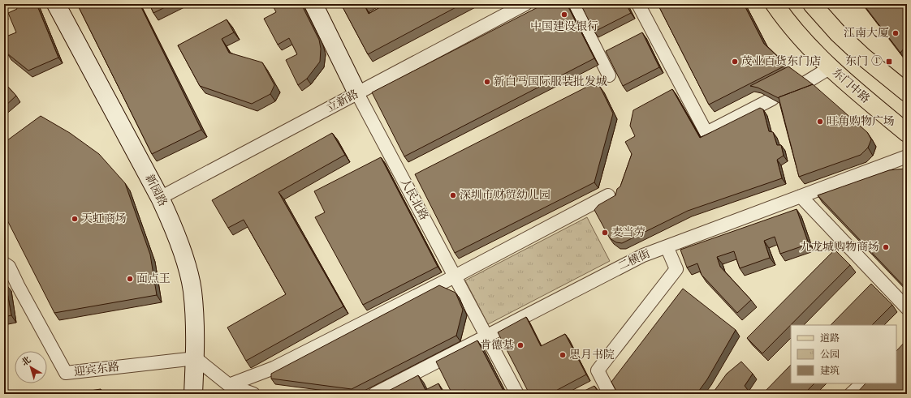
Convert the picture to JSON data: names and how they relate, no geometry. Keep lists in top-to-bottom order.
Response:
{
  "streets": {
    "main road": ["东门中路", "新园路", "人民北路"],
    "street": ["立新路", "二横街", "迎宾东路"]
  },
  "crossings": [
    ["立新路", "新园路"],
    ["立新路", "人民北路"],
    ["新园路", "迎宾东路"],
    ["人民北路", "二横街"]
  ],
  "places": {
    "other": [
      "中国建设银行",
      "江南大厦",
      "茂业百货东门店",
      "新白马国际服装批发城",
      "旺角购物广场",
      "深圳市财贸幼儿园",
      "天虹商场",
      "麦当劳",
      "九龙城购物商场",
      "面点王",
      "肯德基",
      "思月书院"
    ],
    "transit": ["东门 ①"]
  },
  "legend": ["道路", "公园", "建筑"],
  "north": "top left"
}
